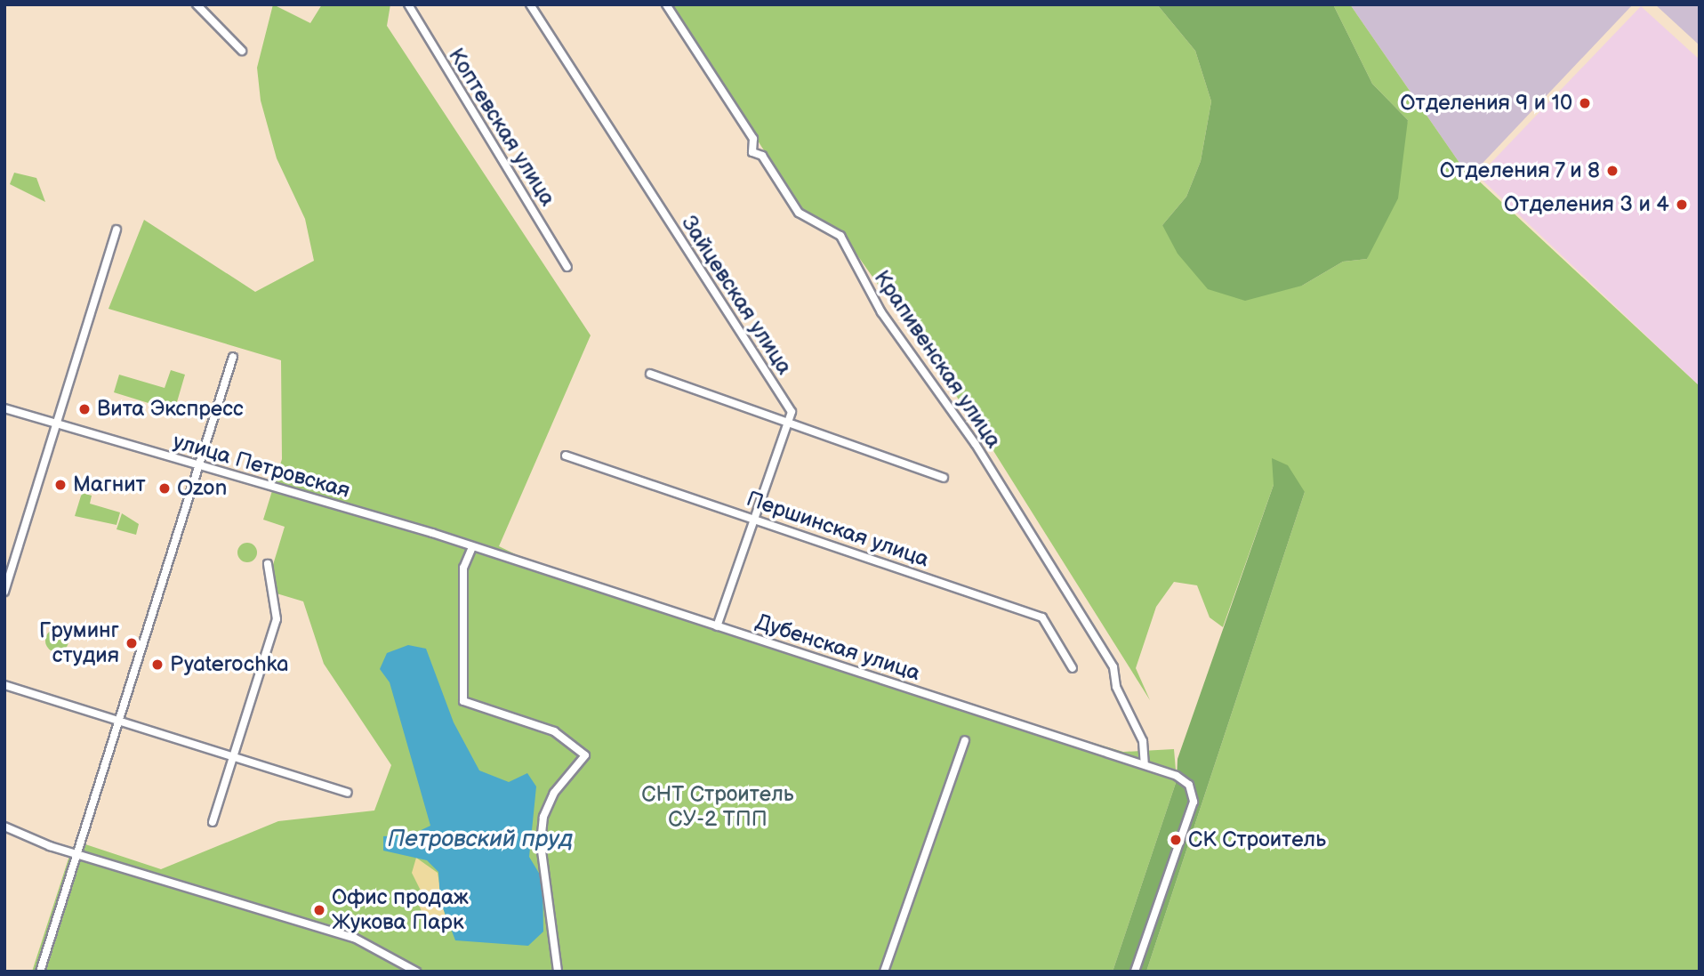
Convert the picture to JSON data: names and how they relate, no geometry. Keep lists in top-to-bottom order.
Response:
{
  "streets": {
    "street": [
      "Коптевская улица",
      "Зайцевская улица",
      "Крапивенская улица",
      "улица Петровская",
      "Першинская улица",
      "Дубенская улица"
    ]
  },
  "crossings": [
    ["Крапивенская улица", "Дубенская улица"],
    ["улица Петровская", "Дубенская улица"]
  ],
  "water": ["Петровский пруд"],
  "parks": ["СНТ Строитель СУ-2 ТПП"],
  "places": [
    "Отделения 9 и 10",
    "Отделения 7 и 8",
    "Отделения 3 и 4",
    "Вита Экспресс",
    "Магнит",
    "Ozon",
    "Груминг студия",
    "Pyaterochka",
    "СК Строитель",
    "Офис продаж Жукова Парк"
  ]
}
